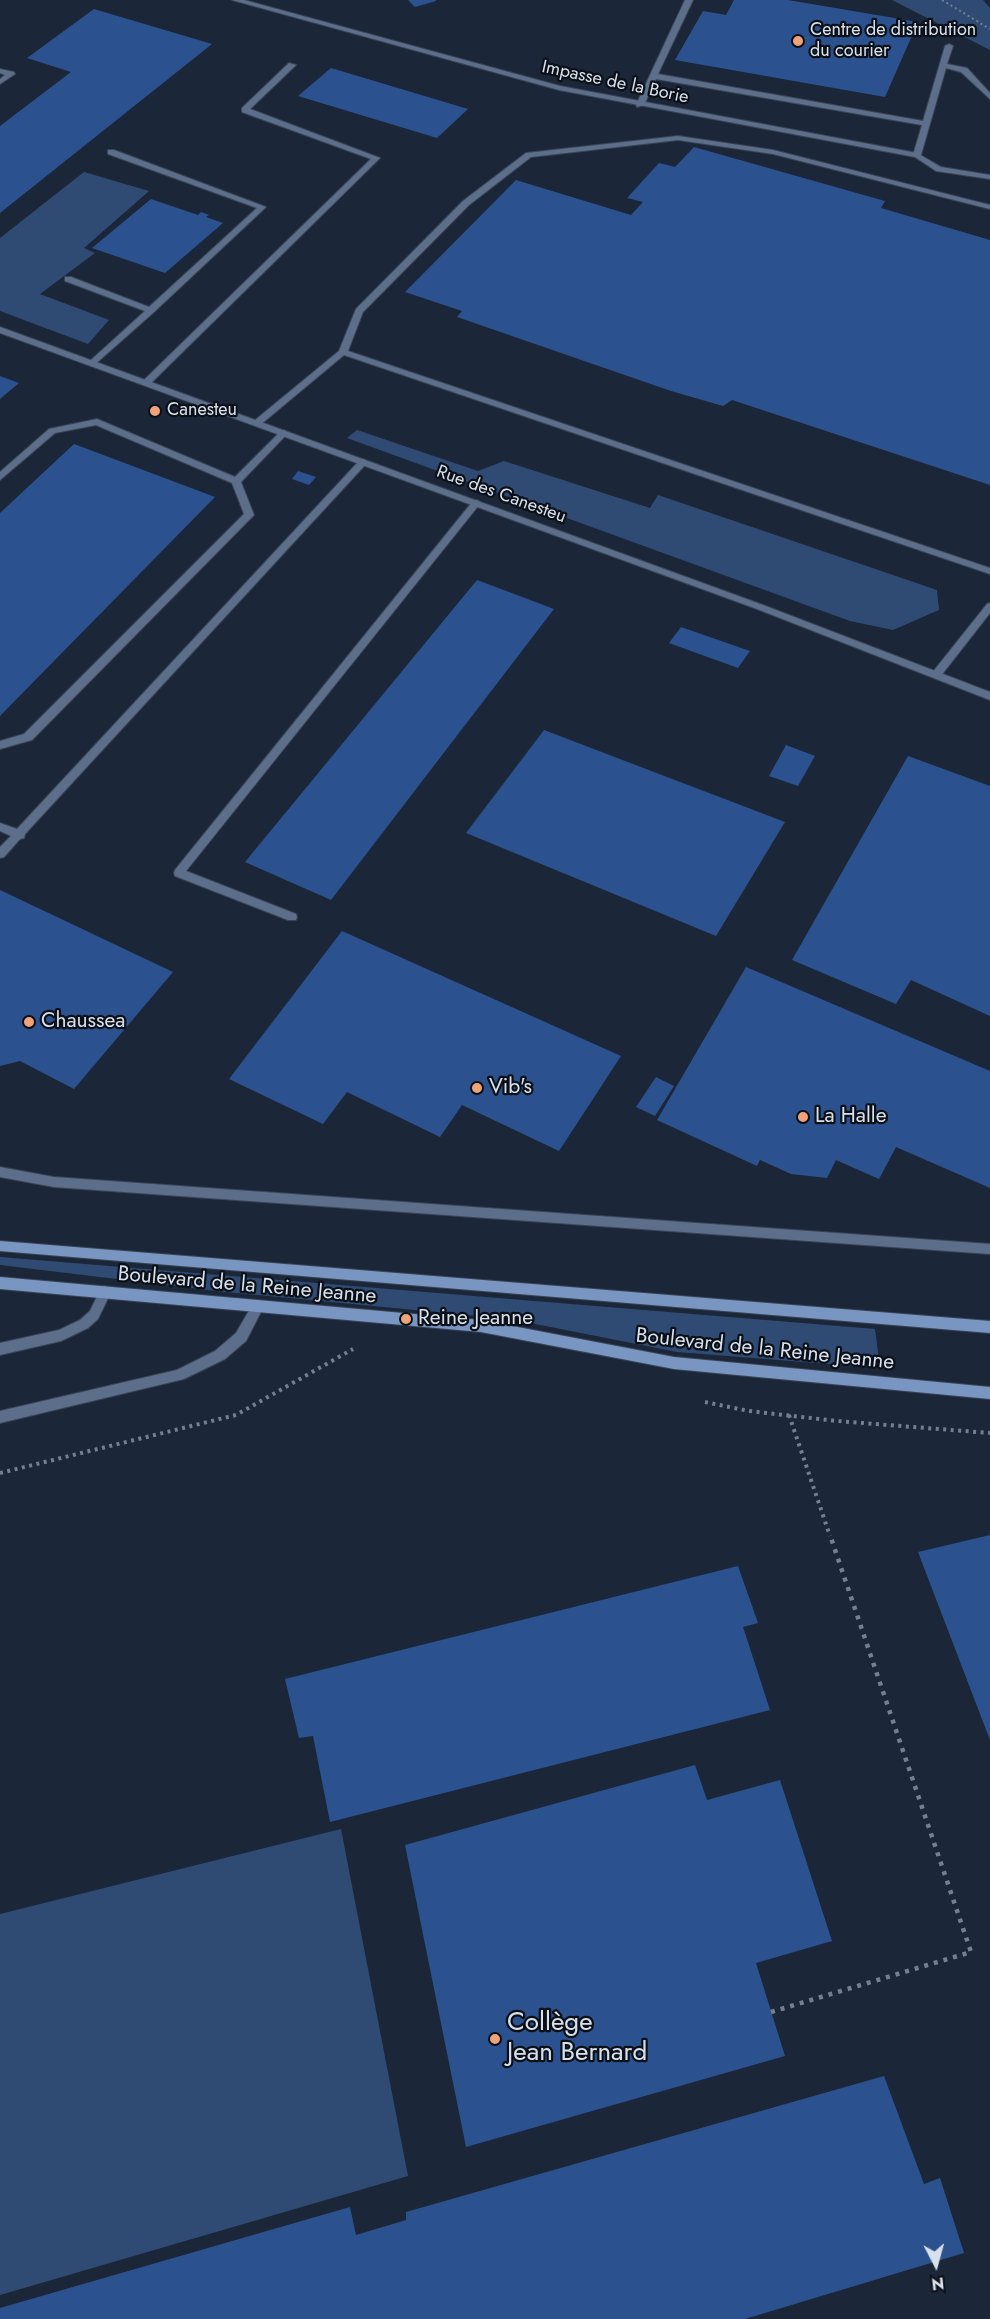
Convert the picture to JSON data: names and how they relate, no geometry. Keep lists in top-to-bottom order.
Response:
{
  "streets": {
    "main road": ["Boulevard de la Reine Jeanne"],
    "street": ["Impasse de la Borie", "Rue des Canesteu"]
  },
  "places": [
    "Centre de distribution du courier",
    "Canesteu",
    "Chaussea",
    "Vib's",
    "La Halle",
    "Reine Jeanne",
    "Collège Jean Bernard"
  ],
  "north": "bottom"
}
